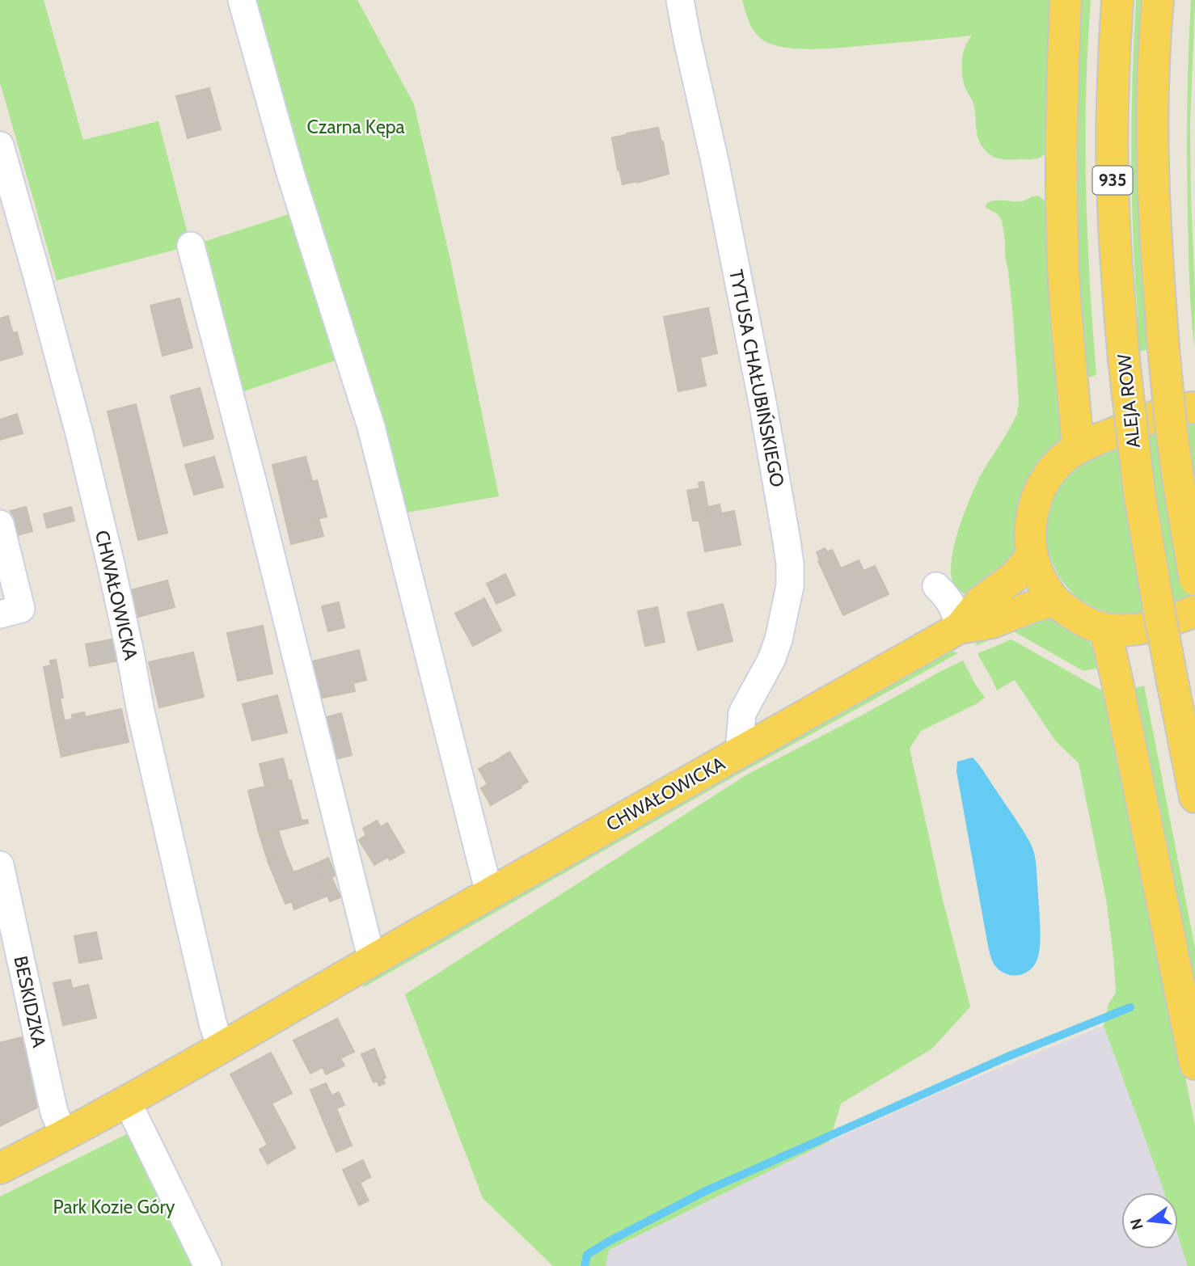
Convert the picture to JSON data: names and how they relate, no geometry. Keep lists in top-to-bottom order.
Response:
{
  "streets": {
    "main road": ["935", "ALEJA ROW", "CHWAŁOWICKA"],
    "street": ["TYTUSA CHAŁUBIŃSKIEGO", "BESKIDZKA"]
  },
  "crossings": [
    ["TYTUSA CHAŁUBIŃSKIEGO", "CHWAŁOWICKA"],
    ["CHWAŁOWICKA", "BESKIDZKA"]
  ],
  "parks": ["Czarna Kępa", "Park Kozie Góry"],
  "north": "left"
}
